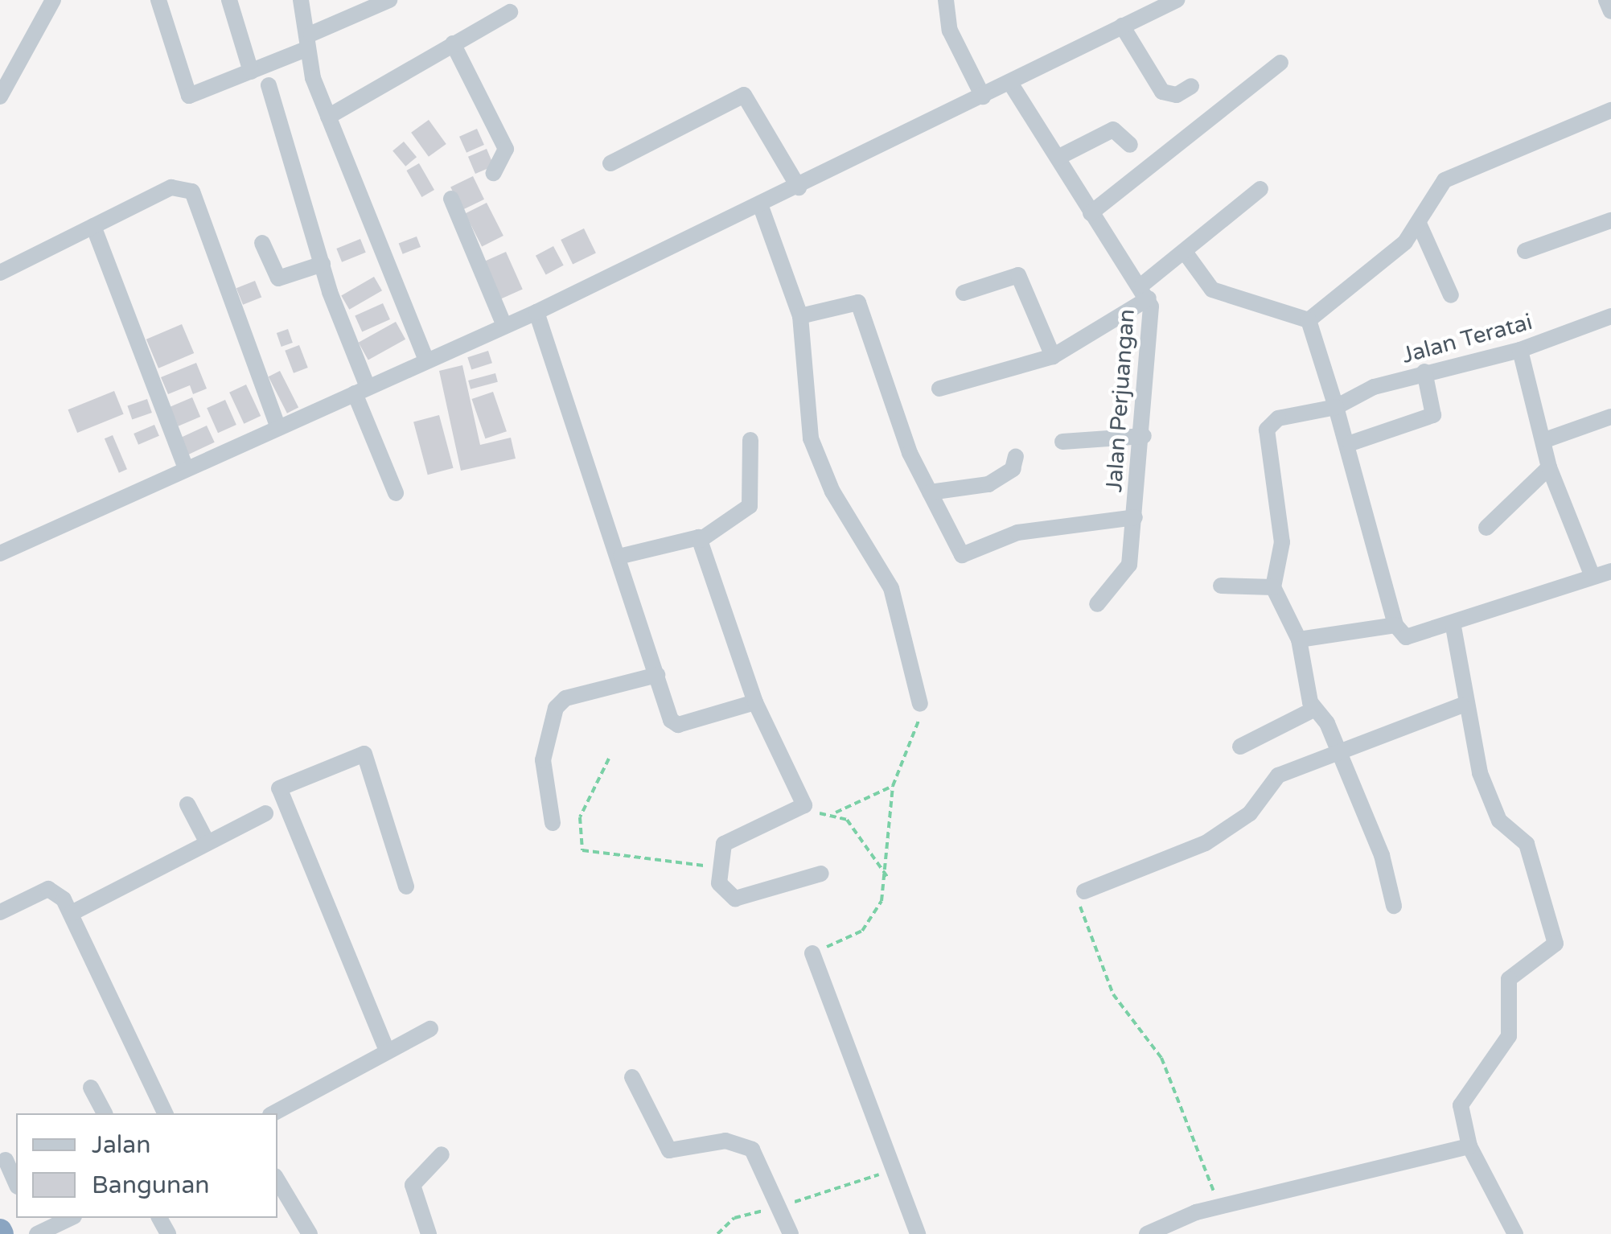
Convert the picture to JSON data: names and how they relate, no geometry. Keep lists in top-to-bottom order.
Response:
{
  "streets": {
    "street": ["Jalan Teratai", "Jalan Perjuangan"]
  },
  "legend": ["Jalan", "Bangunan"]
}
